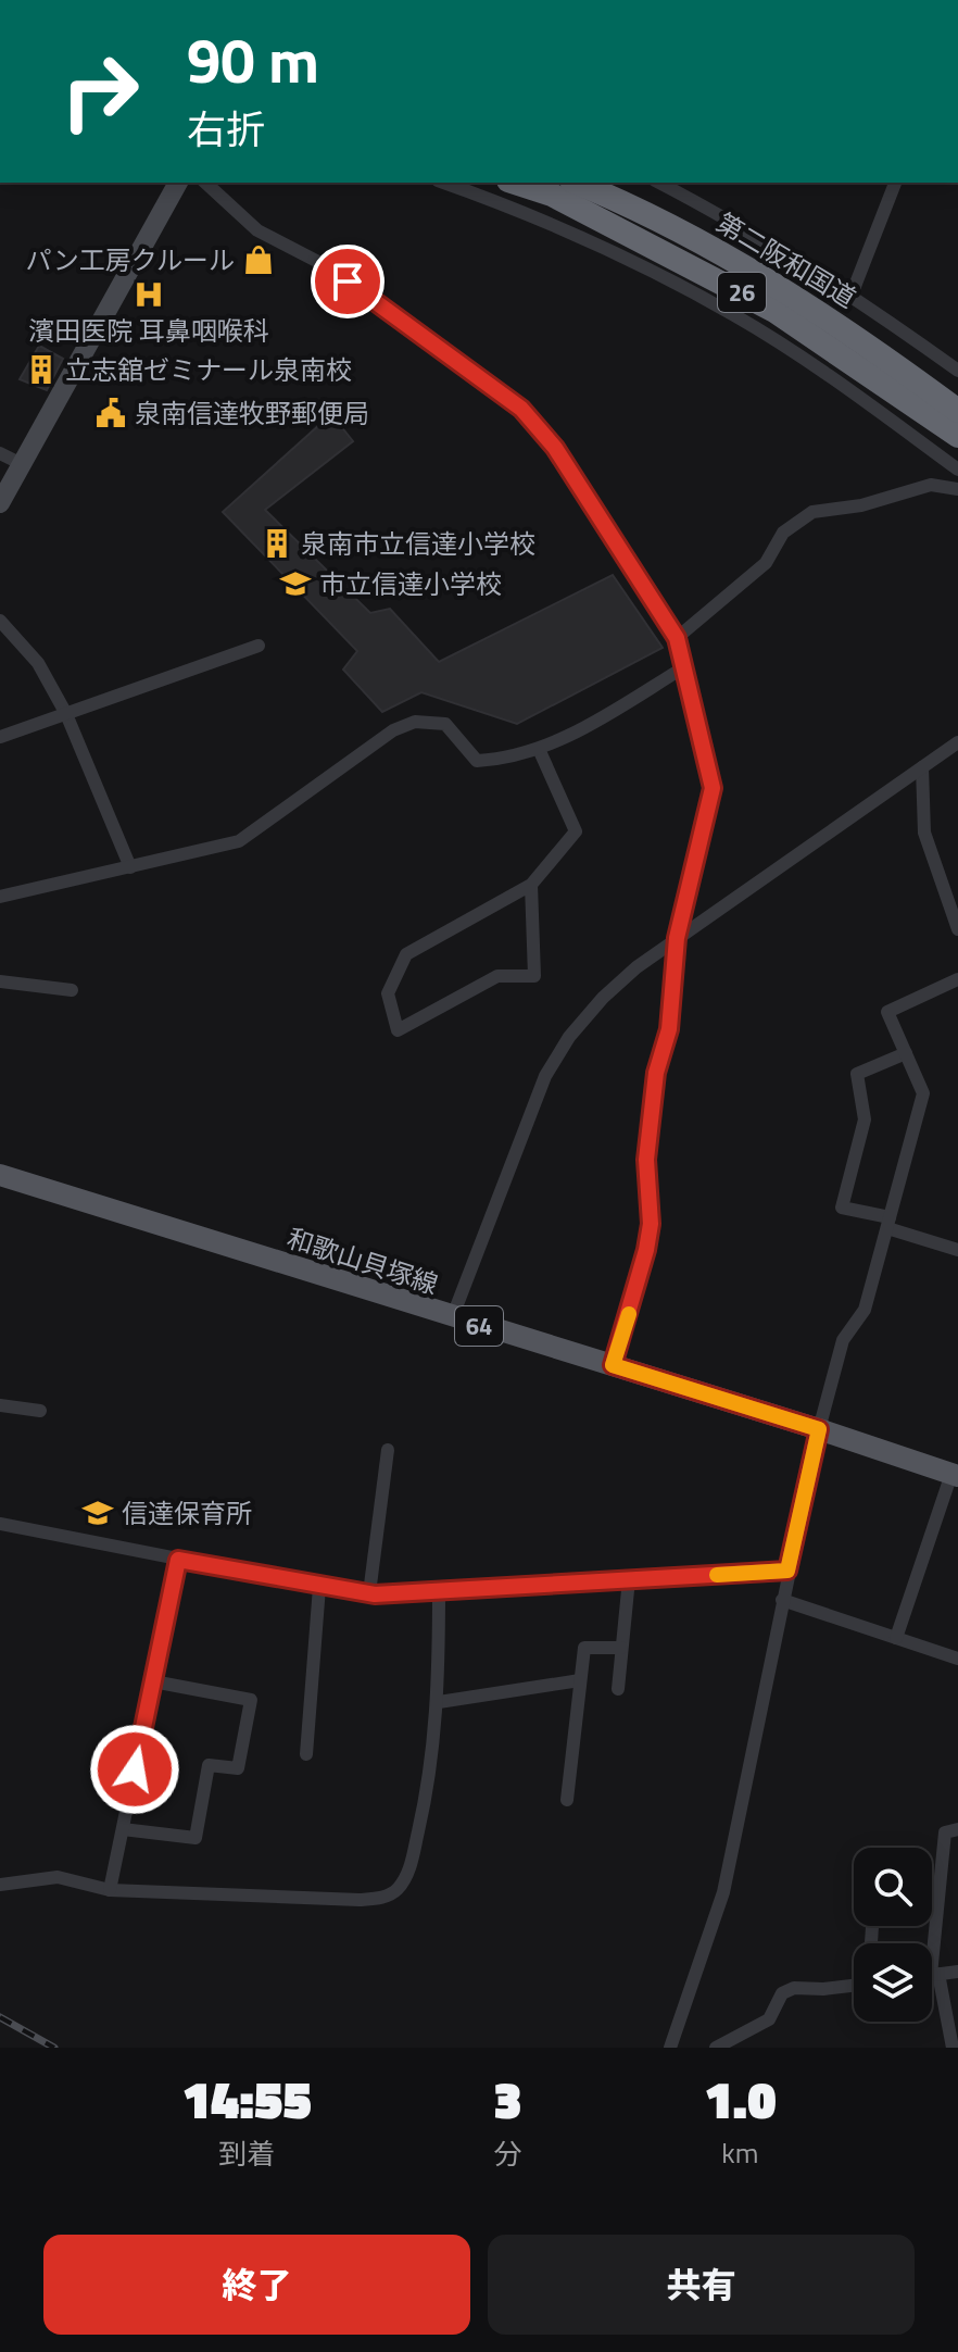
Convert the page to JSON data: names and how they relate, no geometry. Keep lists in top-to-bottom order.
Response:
{
  "streets": {
    "highway": ["第二阪和国道", "26"],
    "main road": ["和歌山貝塚線", "64"]
  },
  "places": {
    "shop": ["パン工房クルール"],
    "hospital": ["濱田医院 耳鼻咽喉科"],
    "building": ["立志舘ゼミナール泉南校", "泉南市立信達小学校"],
    "public building": ["泉南信達牧野郵便局"],
    "school or university": ["市立信達小学校", "信達保育所"]
  },
  "page": {
    "turn": ["90 m", "右折"],
    "eta": [
      "14:55",
      "到着",
      "3",
      "分",
      "1.0",
      "km"
    ],
    "buttons": ["終了", "共有"]
  }
}
